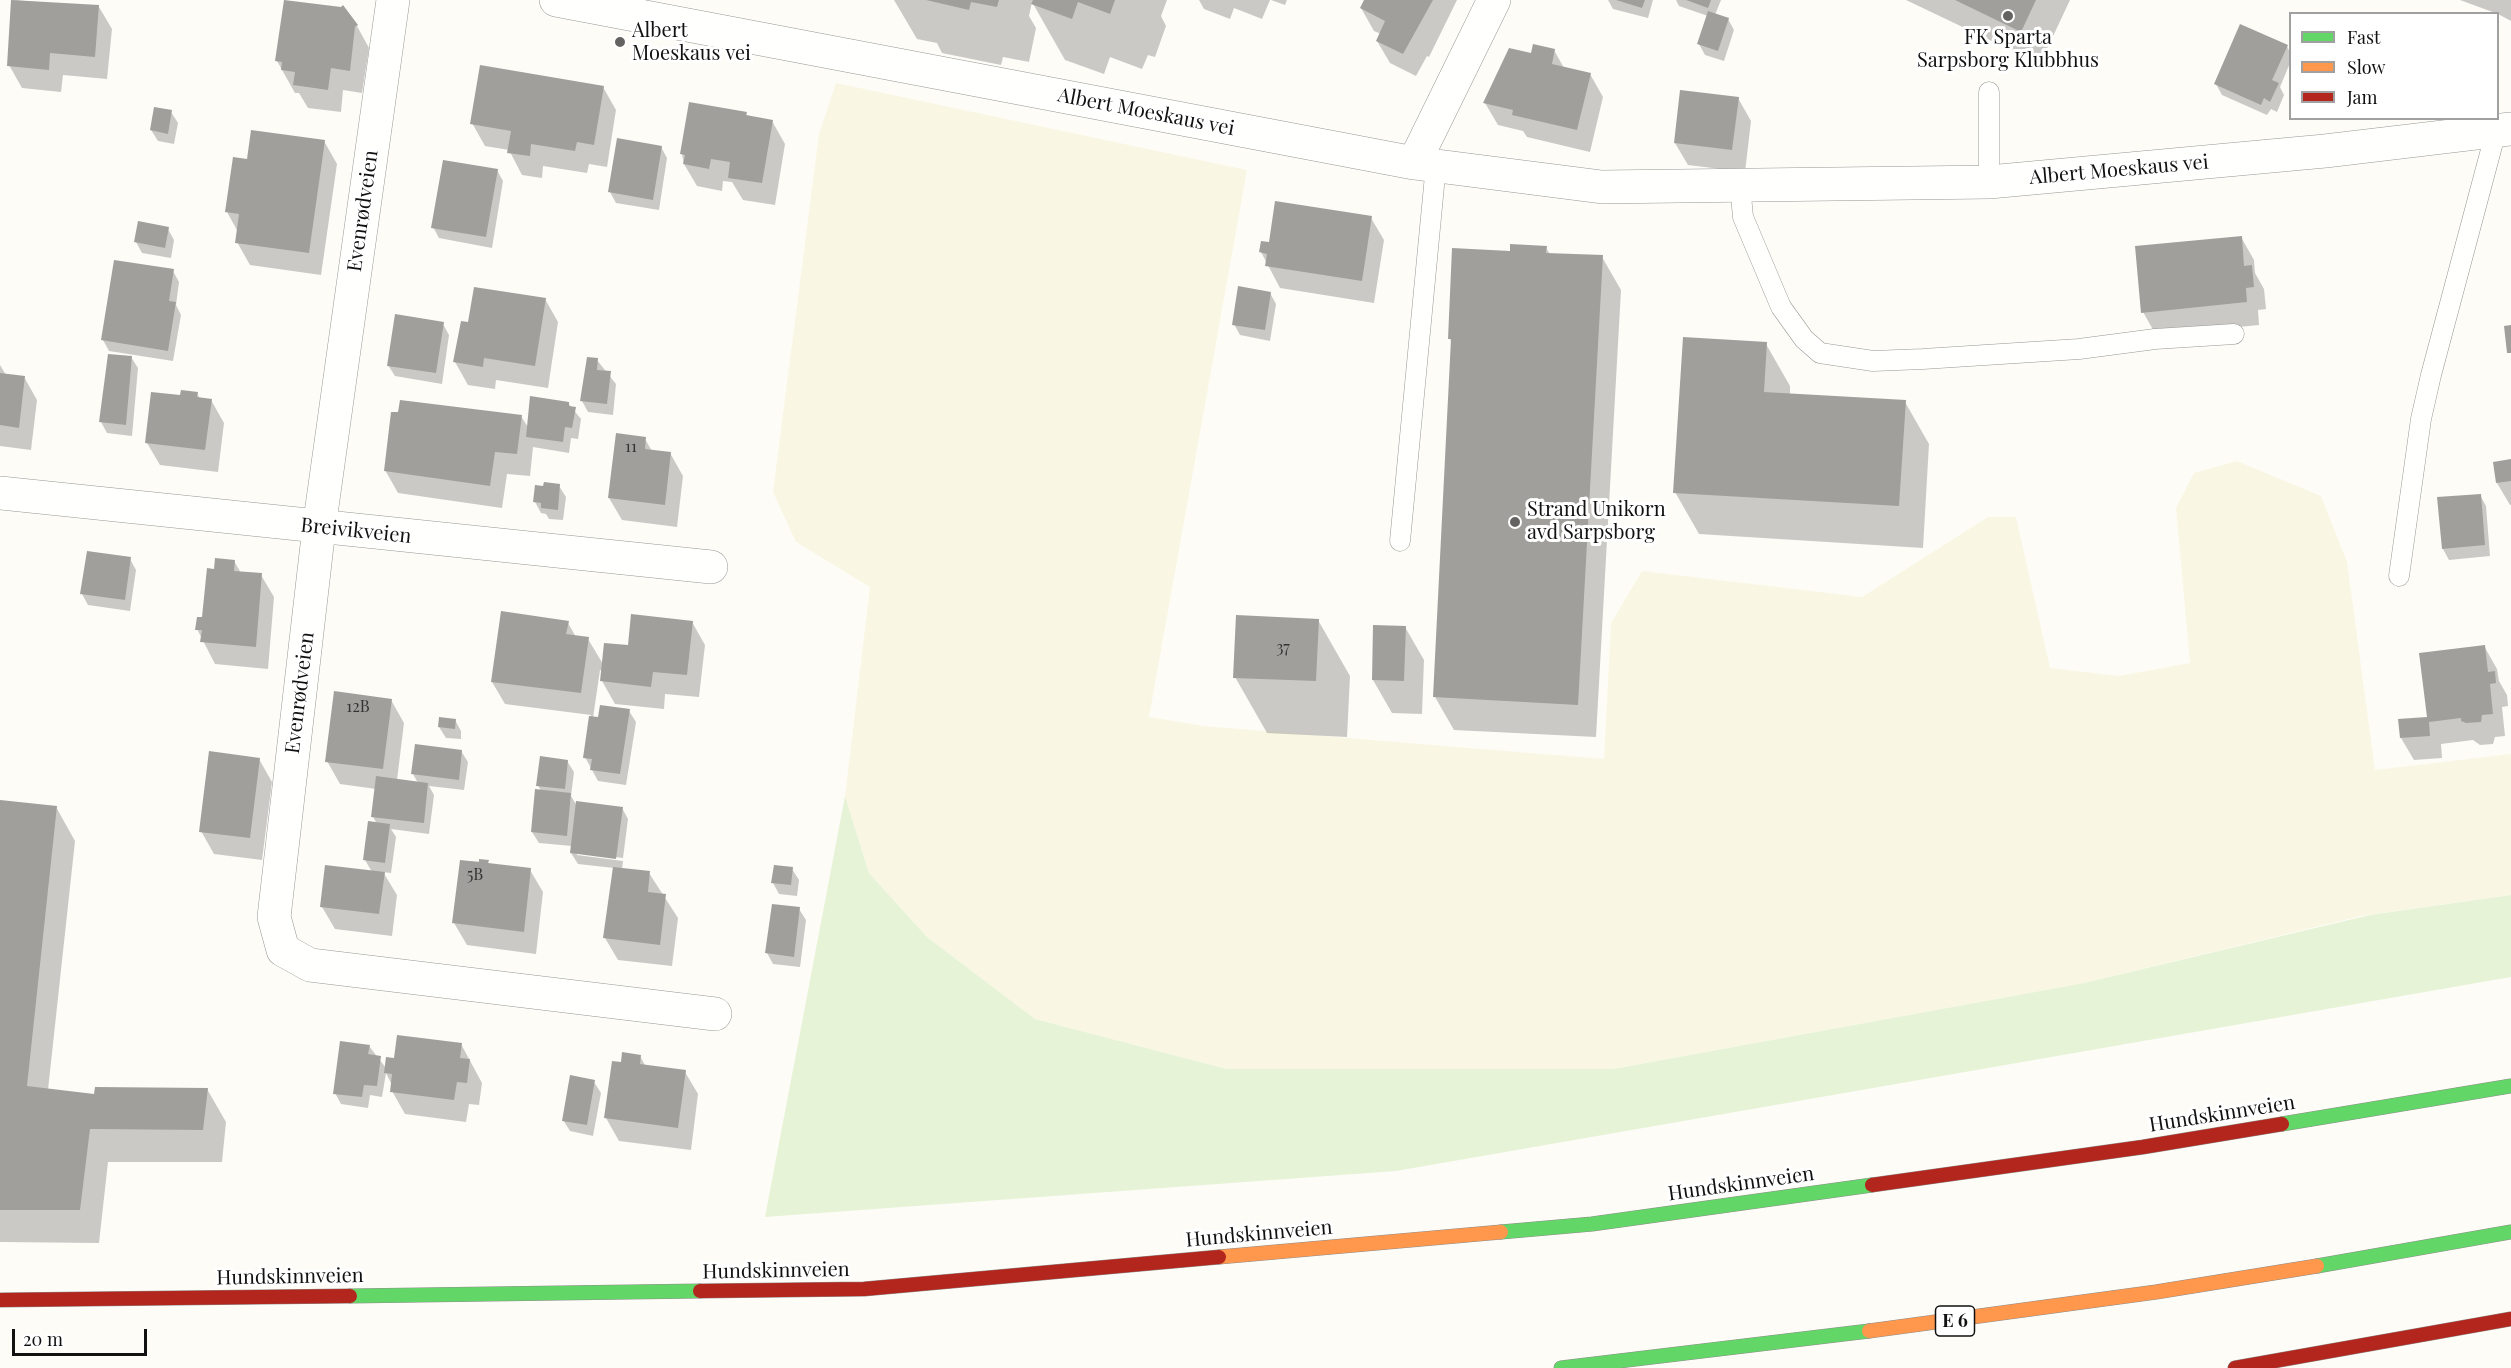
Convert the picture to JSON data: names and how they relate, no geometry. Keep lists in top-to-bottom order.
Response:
{
  "streets": {
    "main road": ["Hundskinnveien", "E 6"],
    "street": ["Albert Moeskaus vei", "Evenrødveien", "Breivikveien"]
  },
  "crossings": [
    ["Evenrødveien", "Breivikveien"]
  ],
  "places": ["FK Sparta Sarpsborg Klubbhus", "Albert Moeskaus vei", "Strand Unikorn avd Sarpsborg"],
  "house_numbers": [
    "11",
    "37",
    "12B",
    "5B"
  ],
  "legend": ["Fast", "Slow", "Jam"],
  "scale_bar": "20 m"
}
